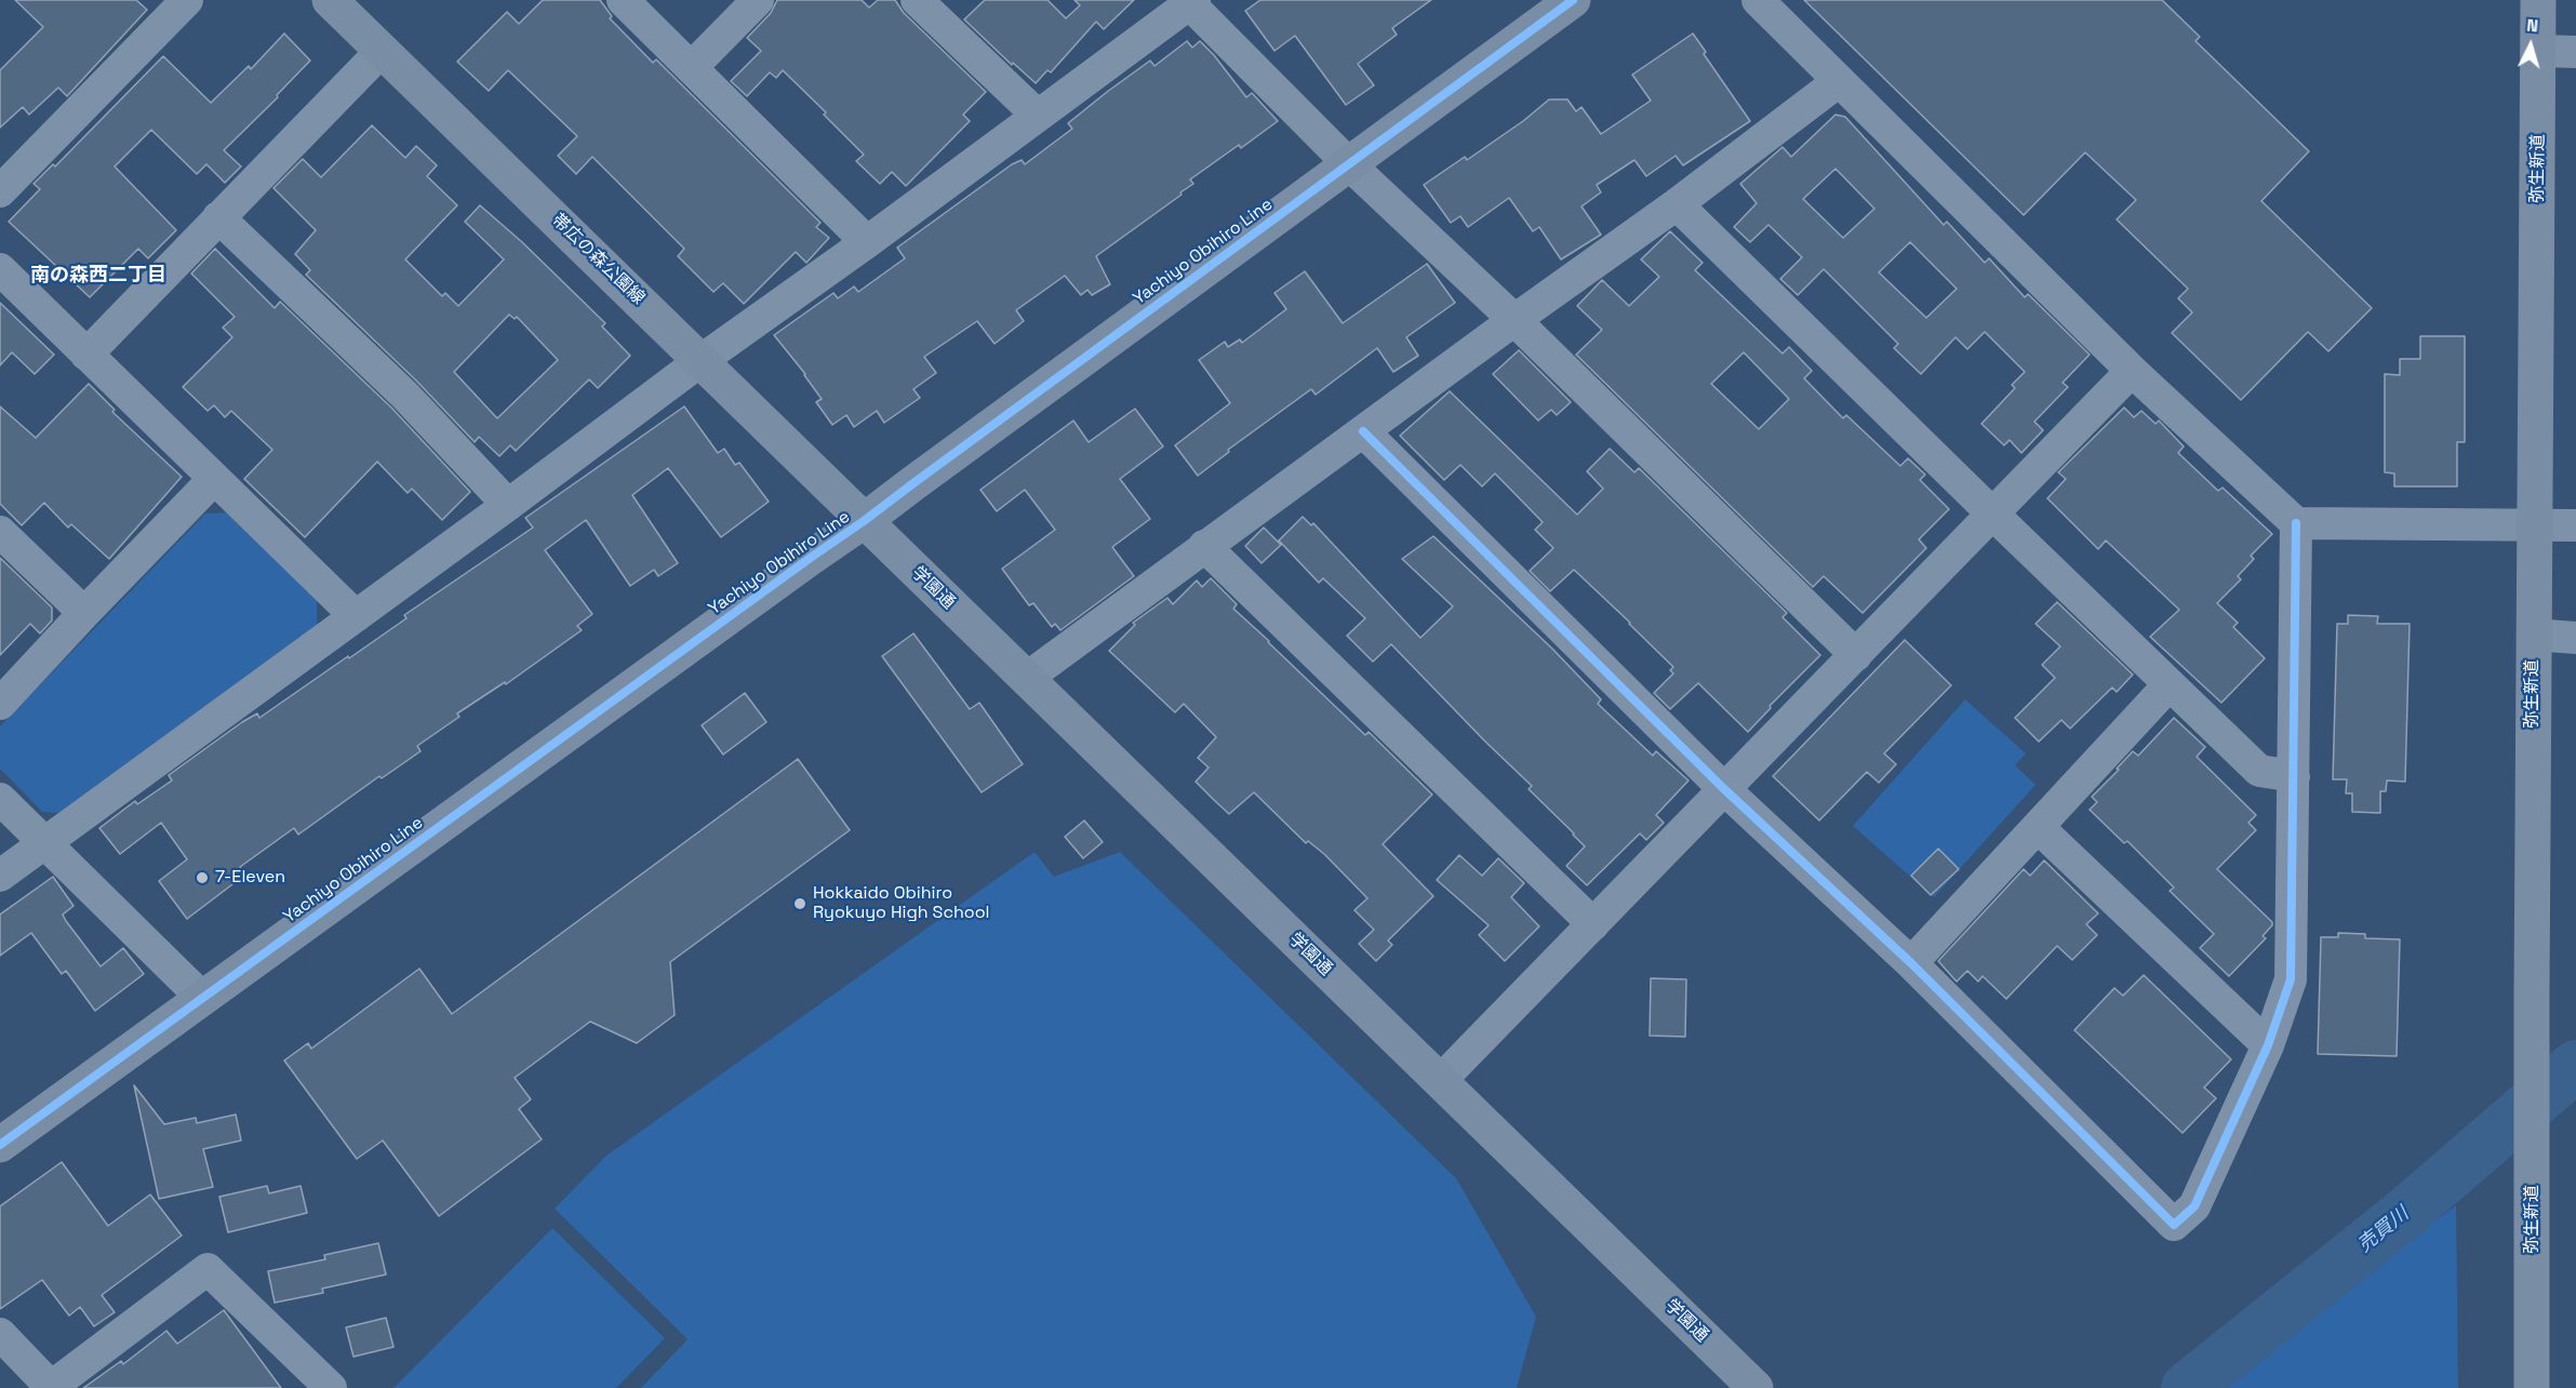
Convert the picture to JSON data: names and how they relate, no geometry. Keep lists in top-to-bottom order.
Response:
{
  "streets": {
    "main road": [
      "弥生新道",
      "Yachiyo Obihiro Line",
      "帯広の森公園線",
      "学園通"
    ]
  },
  "crossings": [
    ["Yachiyo Obihiro Line", "帯広の森公園線"],
    ["Yachiyo Obihiro Line", "学園通"],
    ["帯広の森公園線", "学園通"]
  ],
  "districts": ["南の森西二丁目"],
  "water": ["売買川"],
  "places": ["7-Eleven", "Hokkaido Obihiro Ryokuyo High School"],
  "north": "top"
}
